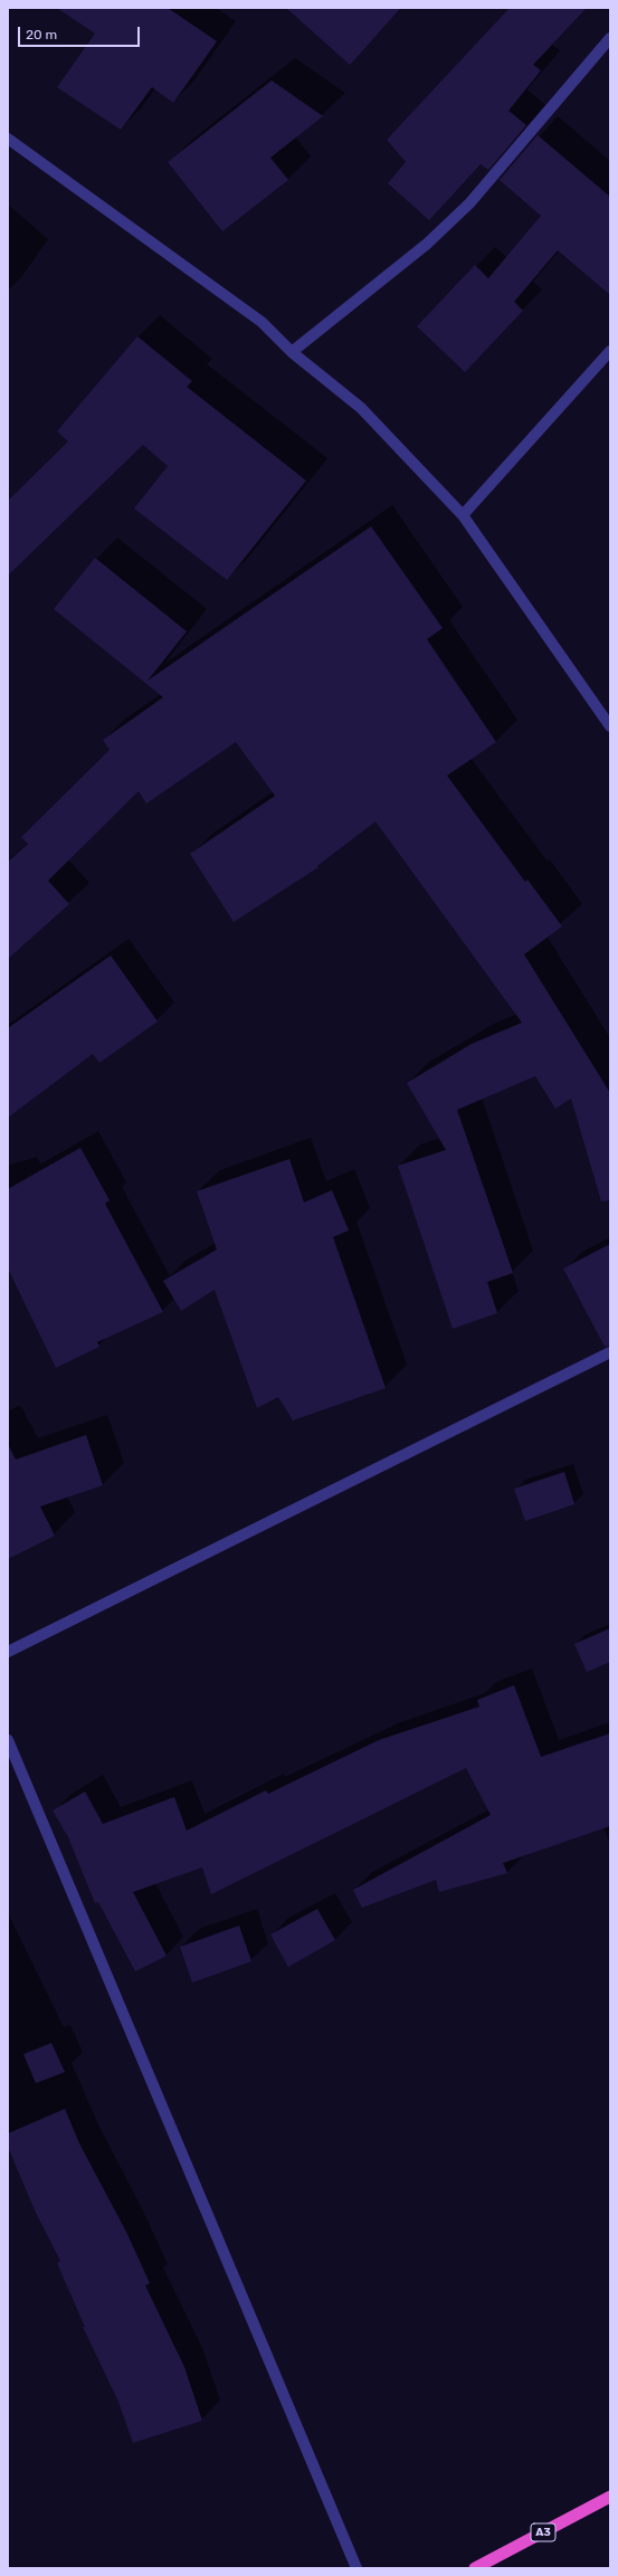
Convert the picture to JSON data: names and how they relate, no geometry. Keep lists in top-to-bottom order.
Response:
{
  "streets": {
    "highway": ["A3"]
  },
  "scale_bar": "20 m"
}
